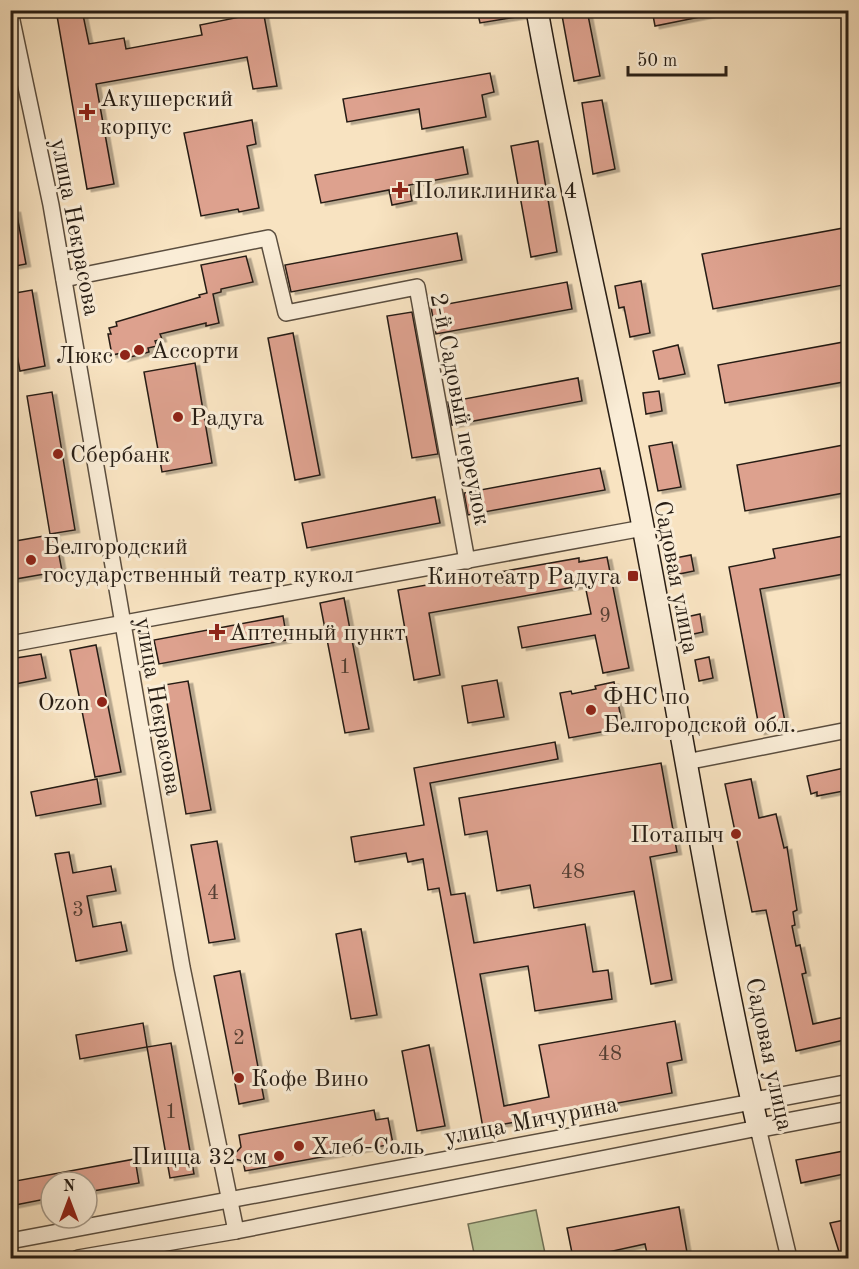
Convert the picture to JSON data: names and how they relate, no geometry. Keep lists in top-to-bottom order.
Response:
{
  "streets": {
    "main road": ["Садовая улица"],
    "street": ["улица Некрасова", "2-й Садовый переулок", "улица Мичурина"]
  },
  "crossings": [
    ["улица Некрасова", "2-й Садовый переулок"],
    ["улица Некрасова", "улица Мичурина"],
    ["Садовая улица", "улица Мичурина"]
  ],
  "places": {
    "health": ["Акушерский корпус", "Поликлиника 4", "Аптечный пункт"],
    "other": [
      "Ассорти",
      "Люкс",
      "Радуга",
      "Сбербанк",
      "Белгородский государственный театр кукол",
      "Ozon",
      "ФНС по Белгородской обл.",
      "Потапыч",
      "Кофе Вино",
      "Хлеб-Соль",
      "Пицца 32 см"
    ],
    "transit": ["Кинотеатр Радуга"]
  },
  "house_numbers": [
    "9",
    "1",
    "48",
    "4",
    "3",
    "2",
    "48",
    "1"
  ],
  "scale_bar": "50 m",
  "north": "top"
}
